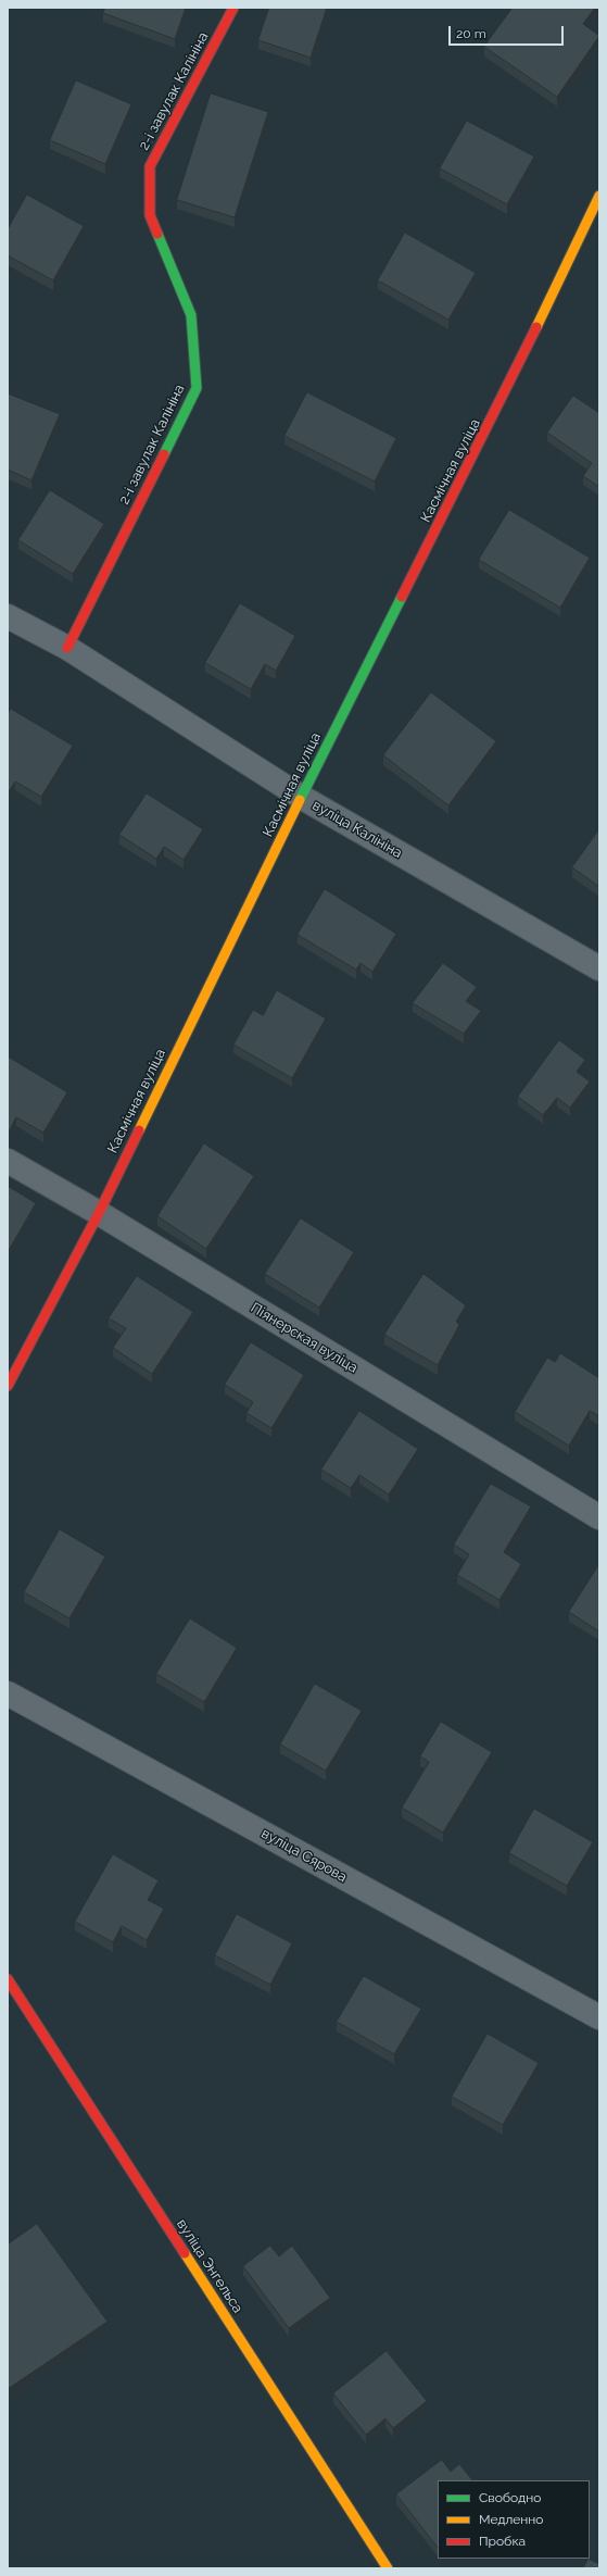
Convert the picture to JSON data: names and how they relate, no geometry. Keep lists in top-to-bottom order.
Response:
{
  "streets": {
    "street": [
      "2-і завулак Калініна",
      "Касмічная вуліца",
      "вуліца Калініна",
      "Піянерская вуліца",
      "вуліца Сярова",
      "вуліца Энгельса"
    ]
  },
  "crossings": [
    ["2-і завулак Калініна", "вуліца Калініна"],
    ["Касмічная вуліца", "вуліца Калініна"],
    ["Касмічная вуліца", "Піянерская вуліца"]
  ],
  "legend": ["Свободно", "Медленно", "Пробка"],
  "scale_bar": "20 m"
}
